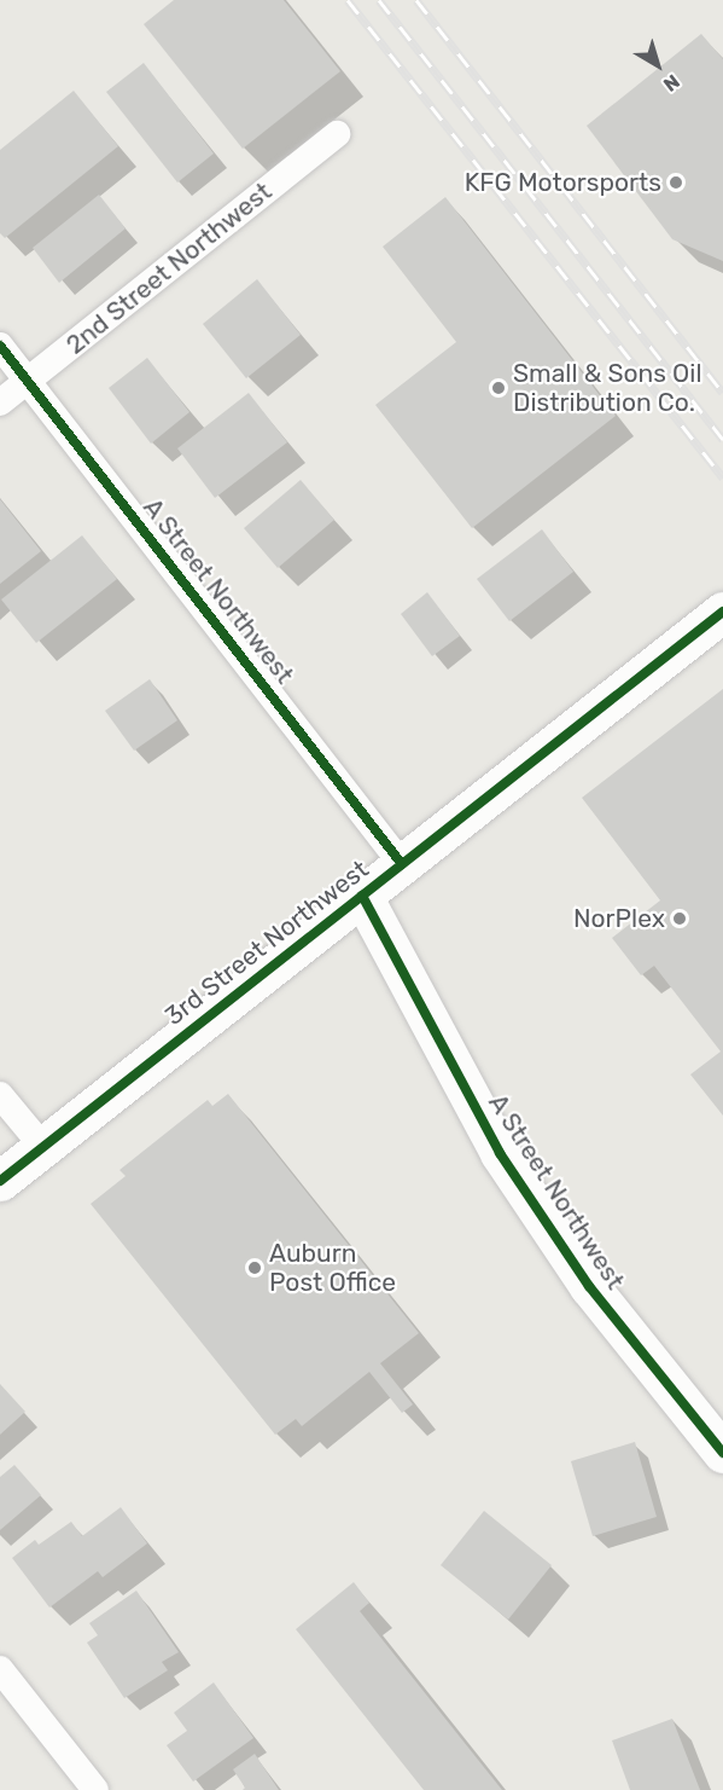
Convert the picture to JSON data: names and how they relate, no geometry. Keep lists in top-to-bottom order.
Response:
{
  "streets": {
    "street": ["2nd Street Northwest", "A Street Northwest", "3rd Street Northwest"]
  },
  "crossings": [
    ["2nd Street Northwest", "A Street Northwest"],
    ["A Street Northwest", "3rd Street Northwest"]
  ],
  "places": [
    "KFG Motorsports",
    "Small & Sons Oil Distribution Co.",
    "NorPlex",
    "Auburn Post Office"
  ],
  "north": "bottom right"
}
